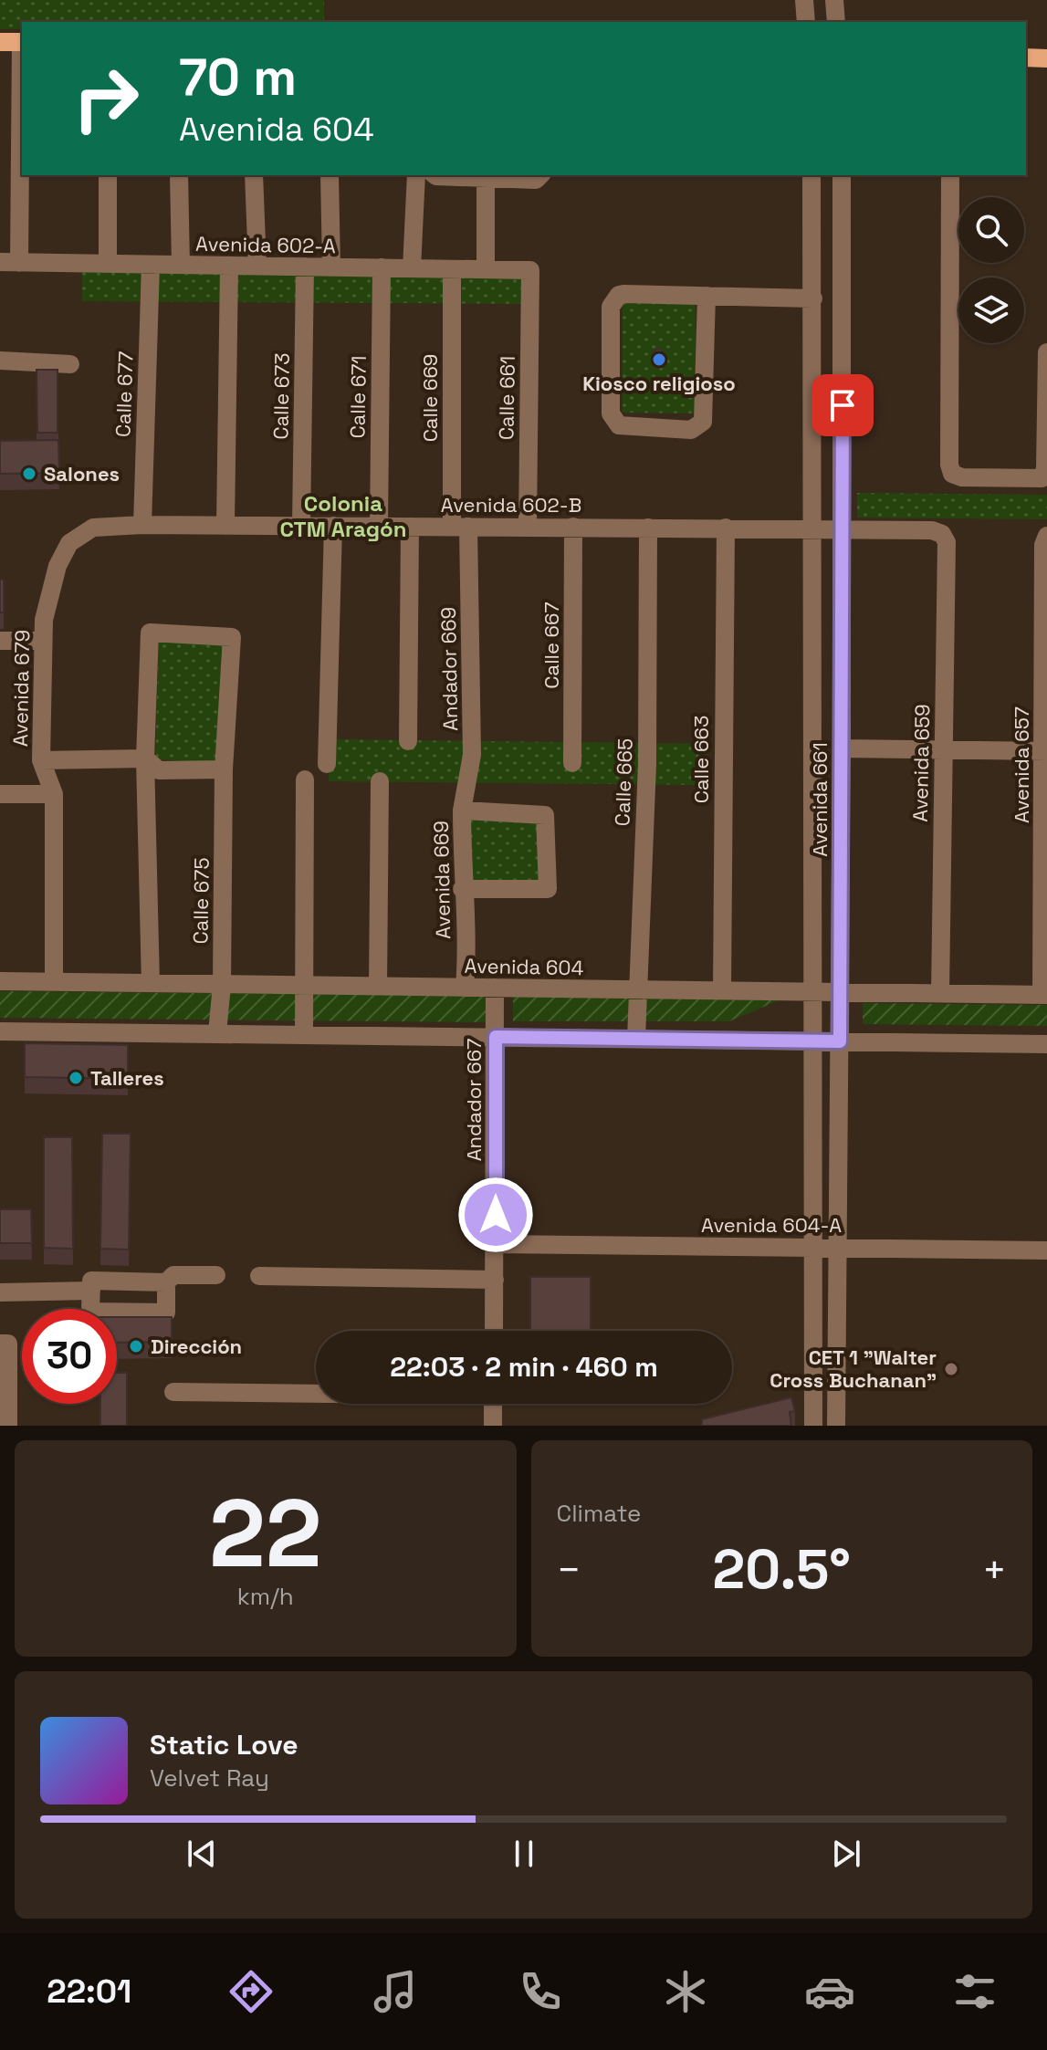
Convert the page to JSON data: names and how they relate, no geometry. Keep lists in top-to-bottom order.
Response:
{
  "streets": {
    "street": [
      "Avenida 602-A",
      "Calle 677",
      "Calle 673",
      "Calle 671",
      "Calle 669",
      "Calle 661",
      "Avenida 602-B",
      "Calle 667",
      "Andador 669",
      "Avenida 679",
      "Calle 663",
      "Avenida 659",
      "Avenida 657",
      "Calle 665",
      "Avenida 661",
      "Avenida 669",
      "Calle 675",
      "Avenida 604",
      "Andador 667",
      "Avenida 604-A"
    ]
  },
  "crossings": [
    ["Avenida 602-A", "Calle 677"],
    ["Avenida 602-A", "Calle 673"],
    ["Avenida 602-A", "Calle 671"],
    ["Avenida 602-A", "Calle 669"],
    ["Avenida 602-A", "Calle 661"],
    ["Calle 677", "Avenida 602-B"],
    ["Calle 673", "Avenida 602-B"],
    ["Calle 671", "Avenida 602-B"],
    ["Calle 669", "Avenida 602-B"],
    ["Calle 669", "Andador 669"],
    ["Calle 661", "Avenida 602-B"],
    ["Avenida 602-B", "Calle 667"],
    ["Avenida 602-B", "Andador 669"],
    ["Avenida 602-B", "Avenida 679"],
    ["Avenida 602-B", "Calle 663"],
    ["Avenida 602-B", "Calle 665"],
    ["Avenida 602-B", "Avenida 661"],
    ["Andador 669", "Avenida 669"],
    ["Avenida 679", "Avenida 604"],
    ["Calle 663", "Avenida 604"],
    ["Avenida 659", "Avenida 661"],
    ["Avenida 659", "Avenida 604"],
    ["Avenida 657", "Avenida 604"],
    ["Calle 665", "Avenida 604"],
    ["Avenida 661", "Avenida 604"],
    ["Avenida 661", "Avenida 604-A"],
    ["Avenida 669", "Avenida 604"],
    ["Calle 675", "Avenida 604"],
    ["Avenida 604", "Andador 667"],
    ["Andador 667", "Avenida 604-A"]
  ],
  "districts": ["Colonia CTM Aragón"],
  "places": [
    "Kiosco religioso",
    "Salones",
    "Talleres",
    "Dirección",
    "CET 1 \"Walter Cross Buchanan\""
  ],
  "page": {
    "turn": ["70 m", "Avenida 604"],
    "limit": "30",
    "trip": "22:03 · 2 min · 460 m",
    "tile": [
      ["22", "km/h"],
      "Climate"
    ],
    "heat": ["−", "20.5°", "+"],
    "song": ["Static Love", "Velvet Ray"],
    "tabs": "22:01"
  }
}
